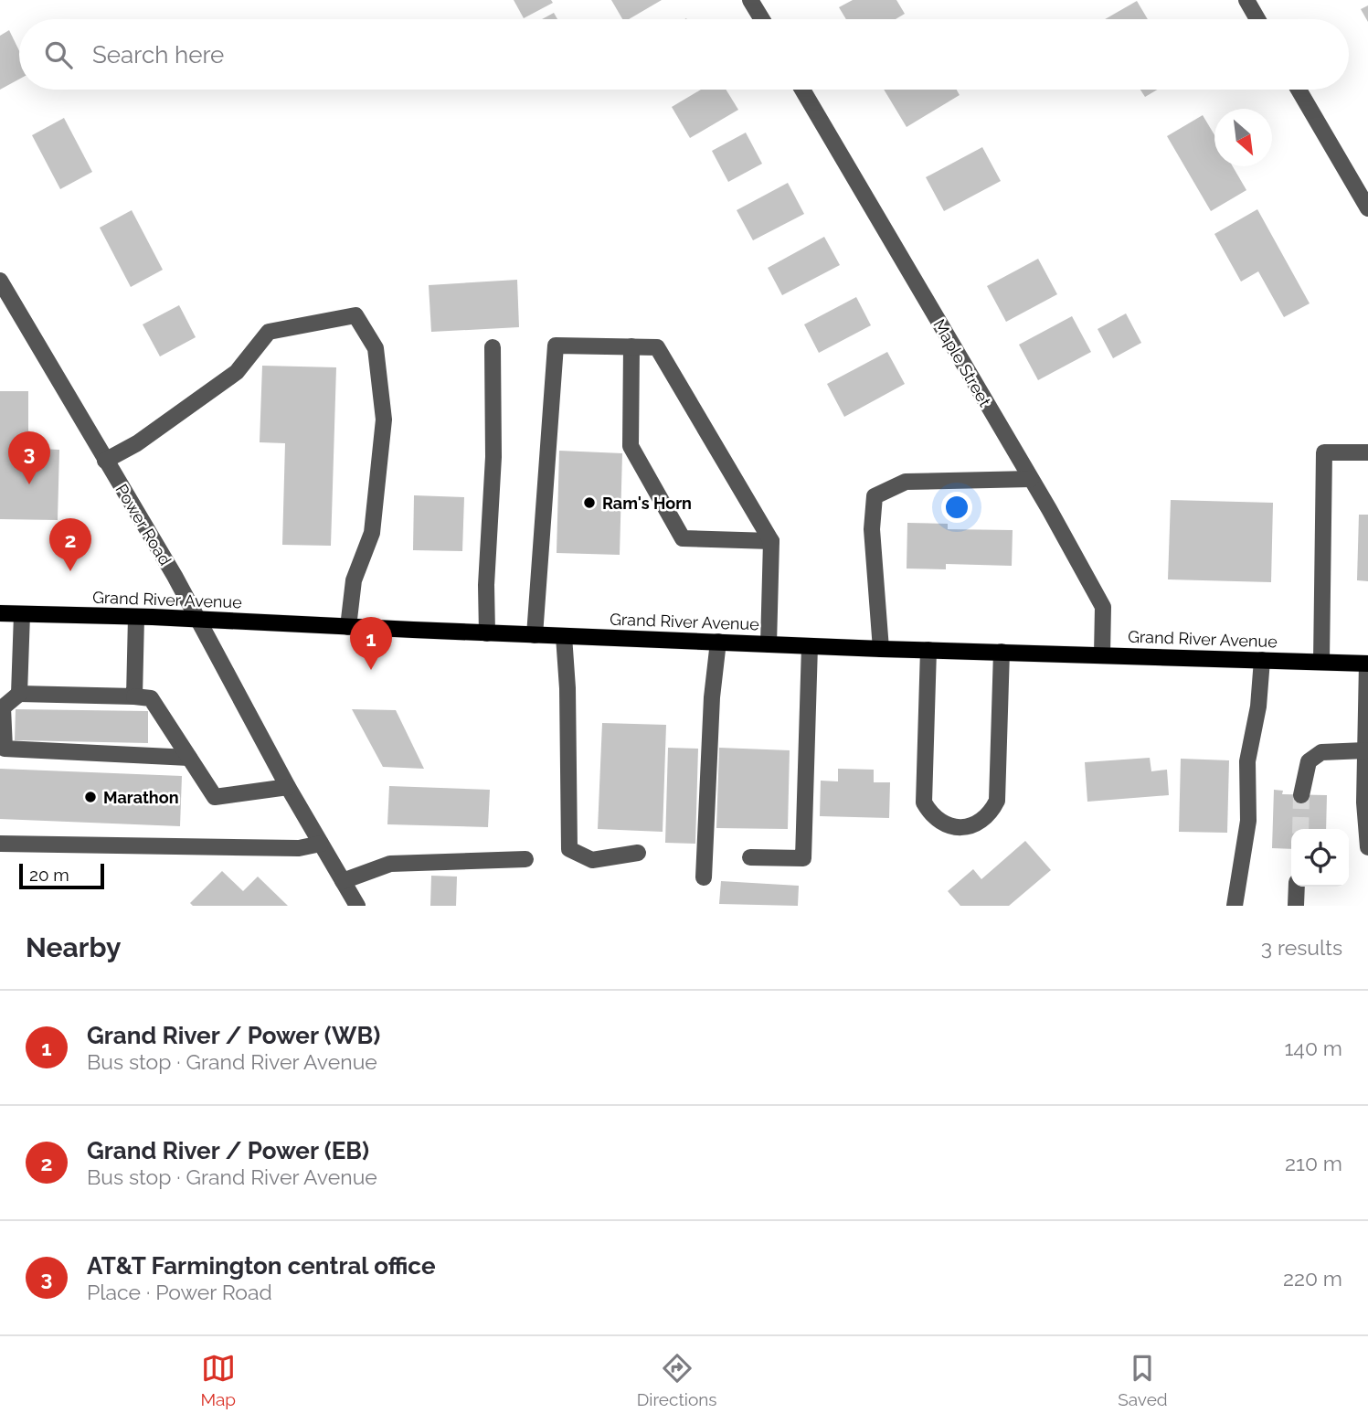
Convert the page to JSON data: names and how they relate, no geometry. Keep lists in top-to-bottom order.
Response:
{
  "streets": {
    "main road": ["Grand River Avenue"],
    "street": ["Maple Street", "Power Road"]
  },
  "crossings": [
    ["Maple Street", "Grand River Avenue"],
    ["Power Road", "Grand River Avenue"]
  ],
  "places": ["Ram's Horn", "Marathon"],
  "scale_bar": "20 m",
  "north": "bottom right",
  "page": {
    "search": "Search here",
    "pins": ["3", "2", "1"],
    "scale": "20 m",
    "heading": ["Nearby", "3 results"],
    "list": [
      {
        "mark": "1",
        "name": "Grand River / Power (WB)",
        "note": "Bus stop · Grand River Avenue",
        "value": "140 m"
      },
      {
        "mark": "2",
        "name": "Grand River / Power (EB)",
        "note": "Bus stop · Grand River Avenue",
        "value": "210 m"
      },
      {
        "mark": "3",
        "name": "AT&T Farmington central office",
        "note": "Place · Power Road",
        "value": "220 m"
      }
    ],
    "nav": ["Map", "Directions", "Saved"]
  }
}
